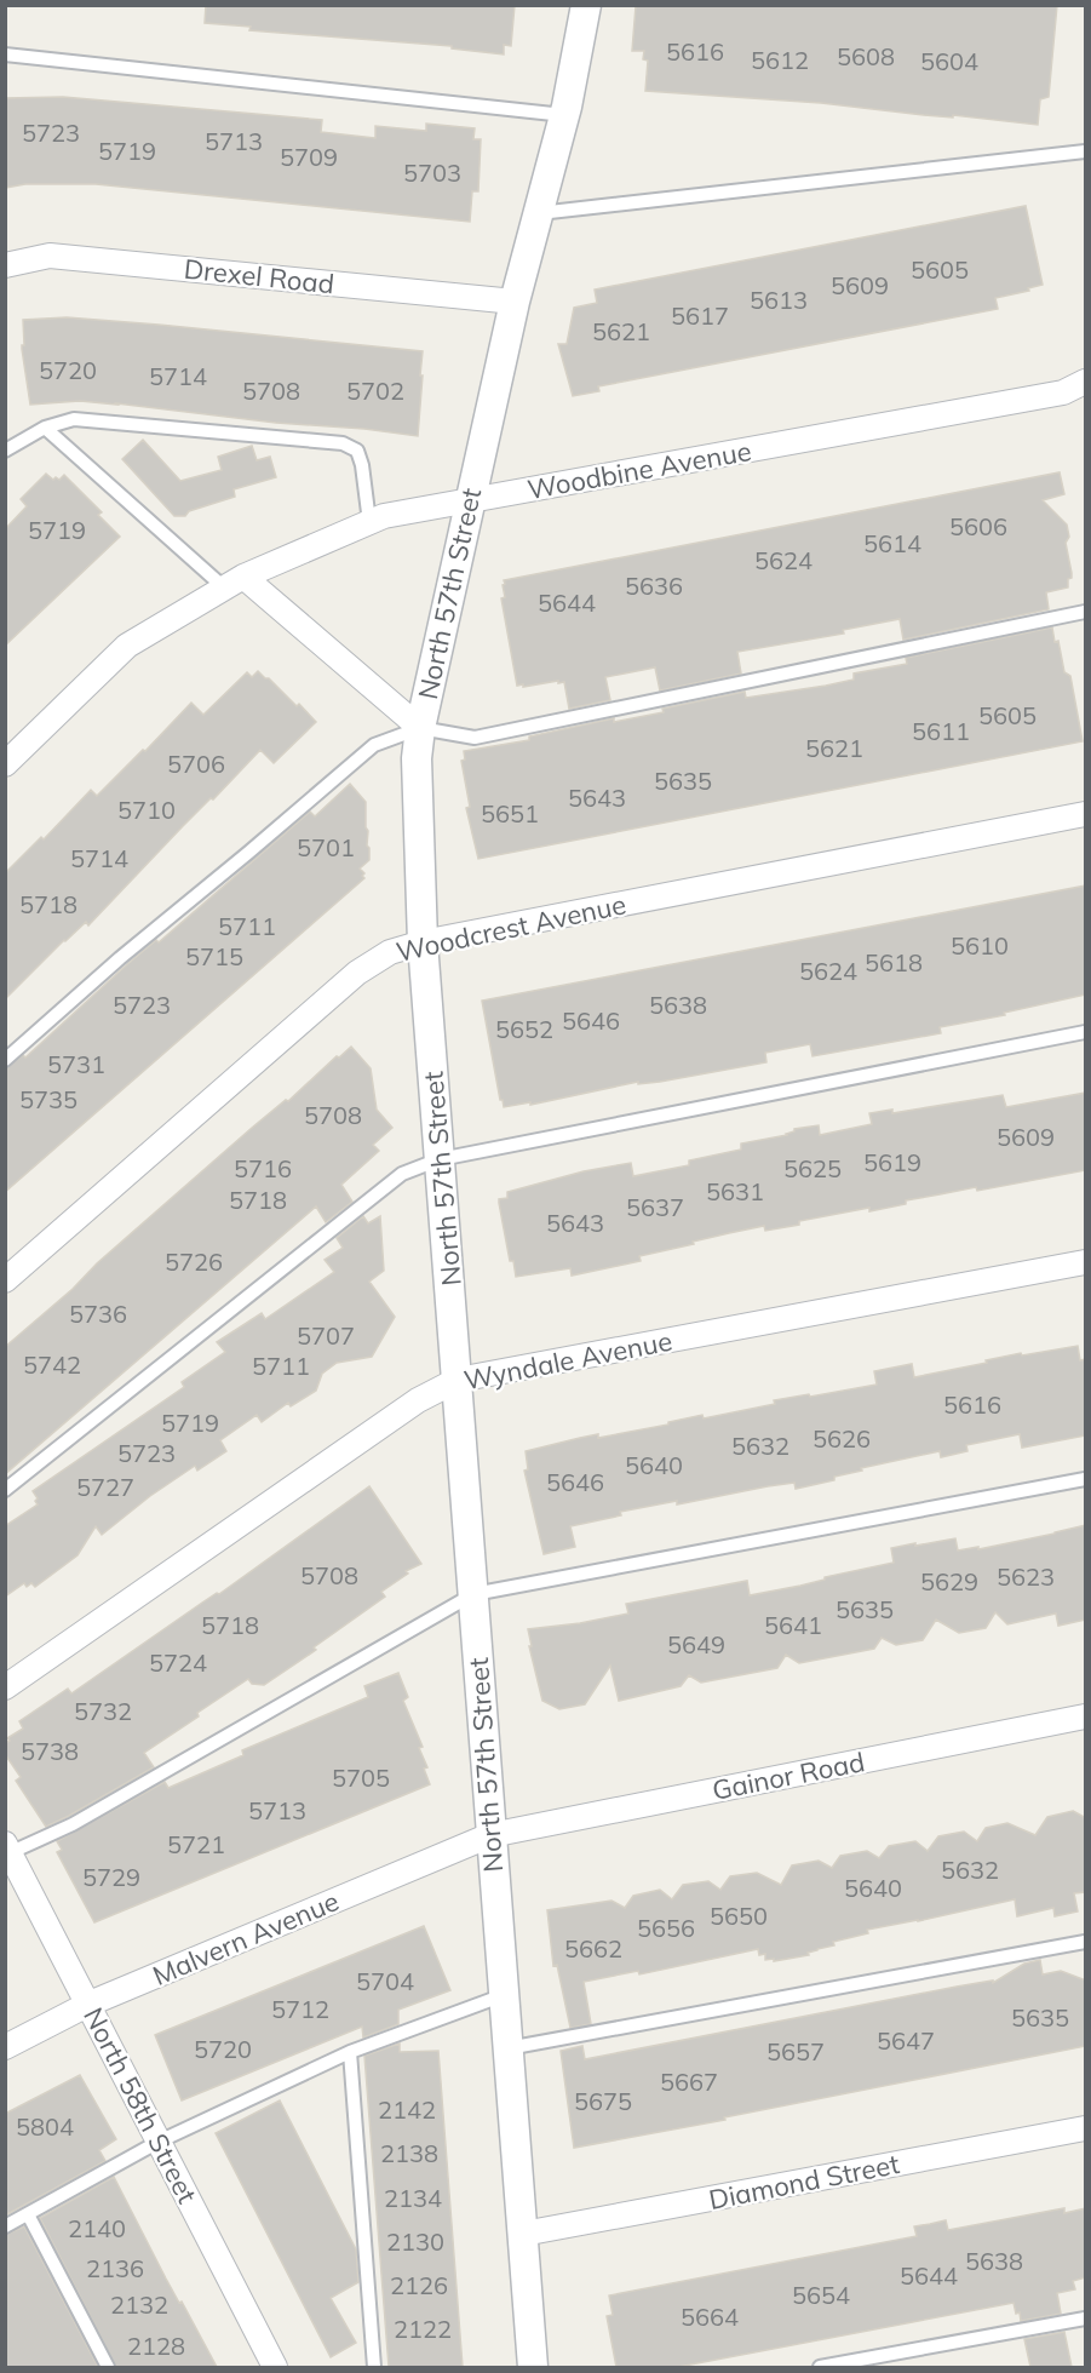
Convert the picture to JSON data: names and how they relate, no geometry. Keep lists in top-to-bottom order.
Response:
{
  "streets": {
    "street": [
      "Drexel Road",
      "Woodbine Avenue",
      "North 57th Street",
      "Woodcrest Avenue",
      "Wyndale Avenue",
      "Gainor Road",
      "Malvern Avenue",
      "North 58th Street",
      "Diamond Street"
    ]
  },
  "crossings": [
    ["Drexel Road", "North 57th Street"],
    ["Woodbine Avenue", "North 57th Street"],
    ["North 57th Street", "Woodcrest Avenue"],
    ["North 57th Street", "Wyndale Avenue"],
    ["North 57th Street", "Gainor Road"],
    ["North 57th Street", "Malvern Avenue"],
    ["North 57th Street", "Diamond Street"],
    ["Gainor Road", "Malvern Avenue"],
    ["Malvern Avenue", "North 58th Street"]
  ],
  "house_numbers": [
    "5616",
    "5608",
    "5612",
    "5604",
    "5723",
    "5713",
    "5719",
    "5709",
    "5703",
    "5605",
    "5609",
    "5613",
    "5617",
    "5621",
    "5720",
    "5714",
    "5708",
    "5702",
    "5606",
    "5719",
    "5614",
    "5624",
    "5636",
    "5644",
    "5605",
    "5611",
    "5621",
    "5706",
    "5635",
    "5643",
    "5710",
    "5651",
    "5701",
    "5714",
    "5718",
    "5711",
    "5610",
    "5715",
    "5618",
    "5624",
    "5723",
    "5638",
    "5646",
    "5652",
    "5731",
    "5735",
    "5708",
    "5609",
    "5619",
    "5716",
    "5625",
    "5631",
    "5718",
    "5637",
    "5643",
    "5726",
    "5736",
    "5707",
    "5742",
    "5711",
    "5616",
    "5719",
    "5626",
    "5632",
    "5723",
    "5640",
    "5646",
    "5727",
    "5708",
    "5623",
    "5629",
    "5635",
    "5718",
    "5641",
    "5649",
    "5724",
    "5732",
    "5738",
    "5705",
    "5713",
    "5721",
    "5632",
    "5729",
    "5640",
    "5650",
    "5656",
    "5662",
    "5704",
    "5712",
    "5635",
    "5647",
    "5720",
    "5657",
    "5667",
    "5675",
    "2142",
    "5804",
    "2138",
    "2134",
    "2140",
    "2130",
    "5638",
    "2136",
    "5644",
    "2126",
    "5654",
    "2132",
    "5664",
    "2122",
    "2128"
  ]
}
